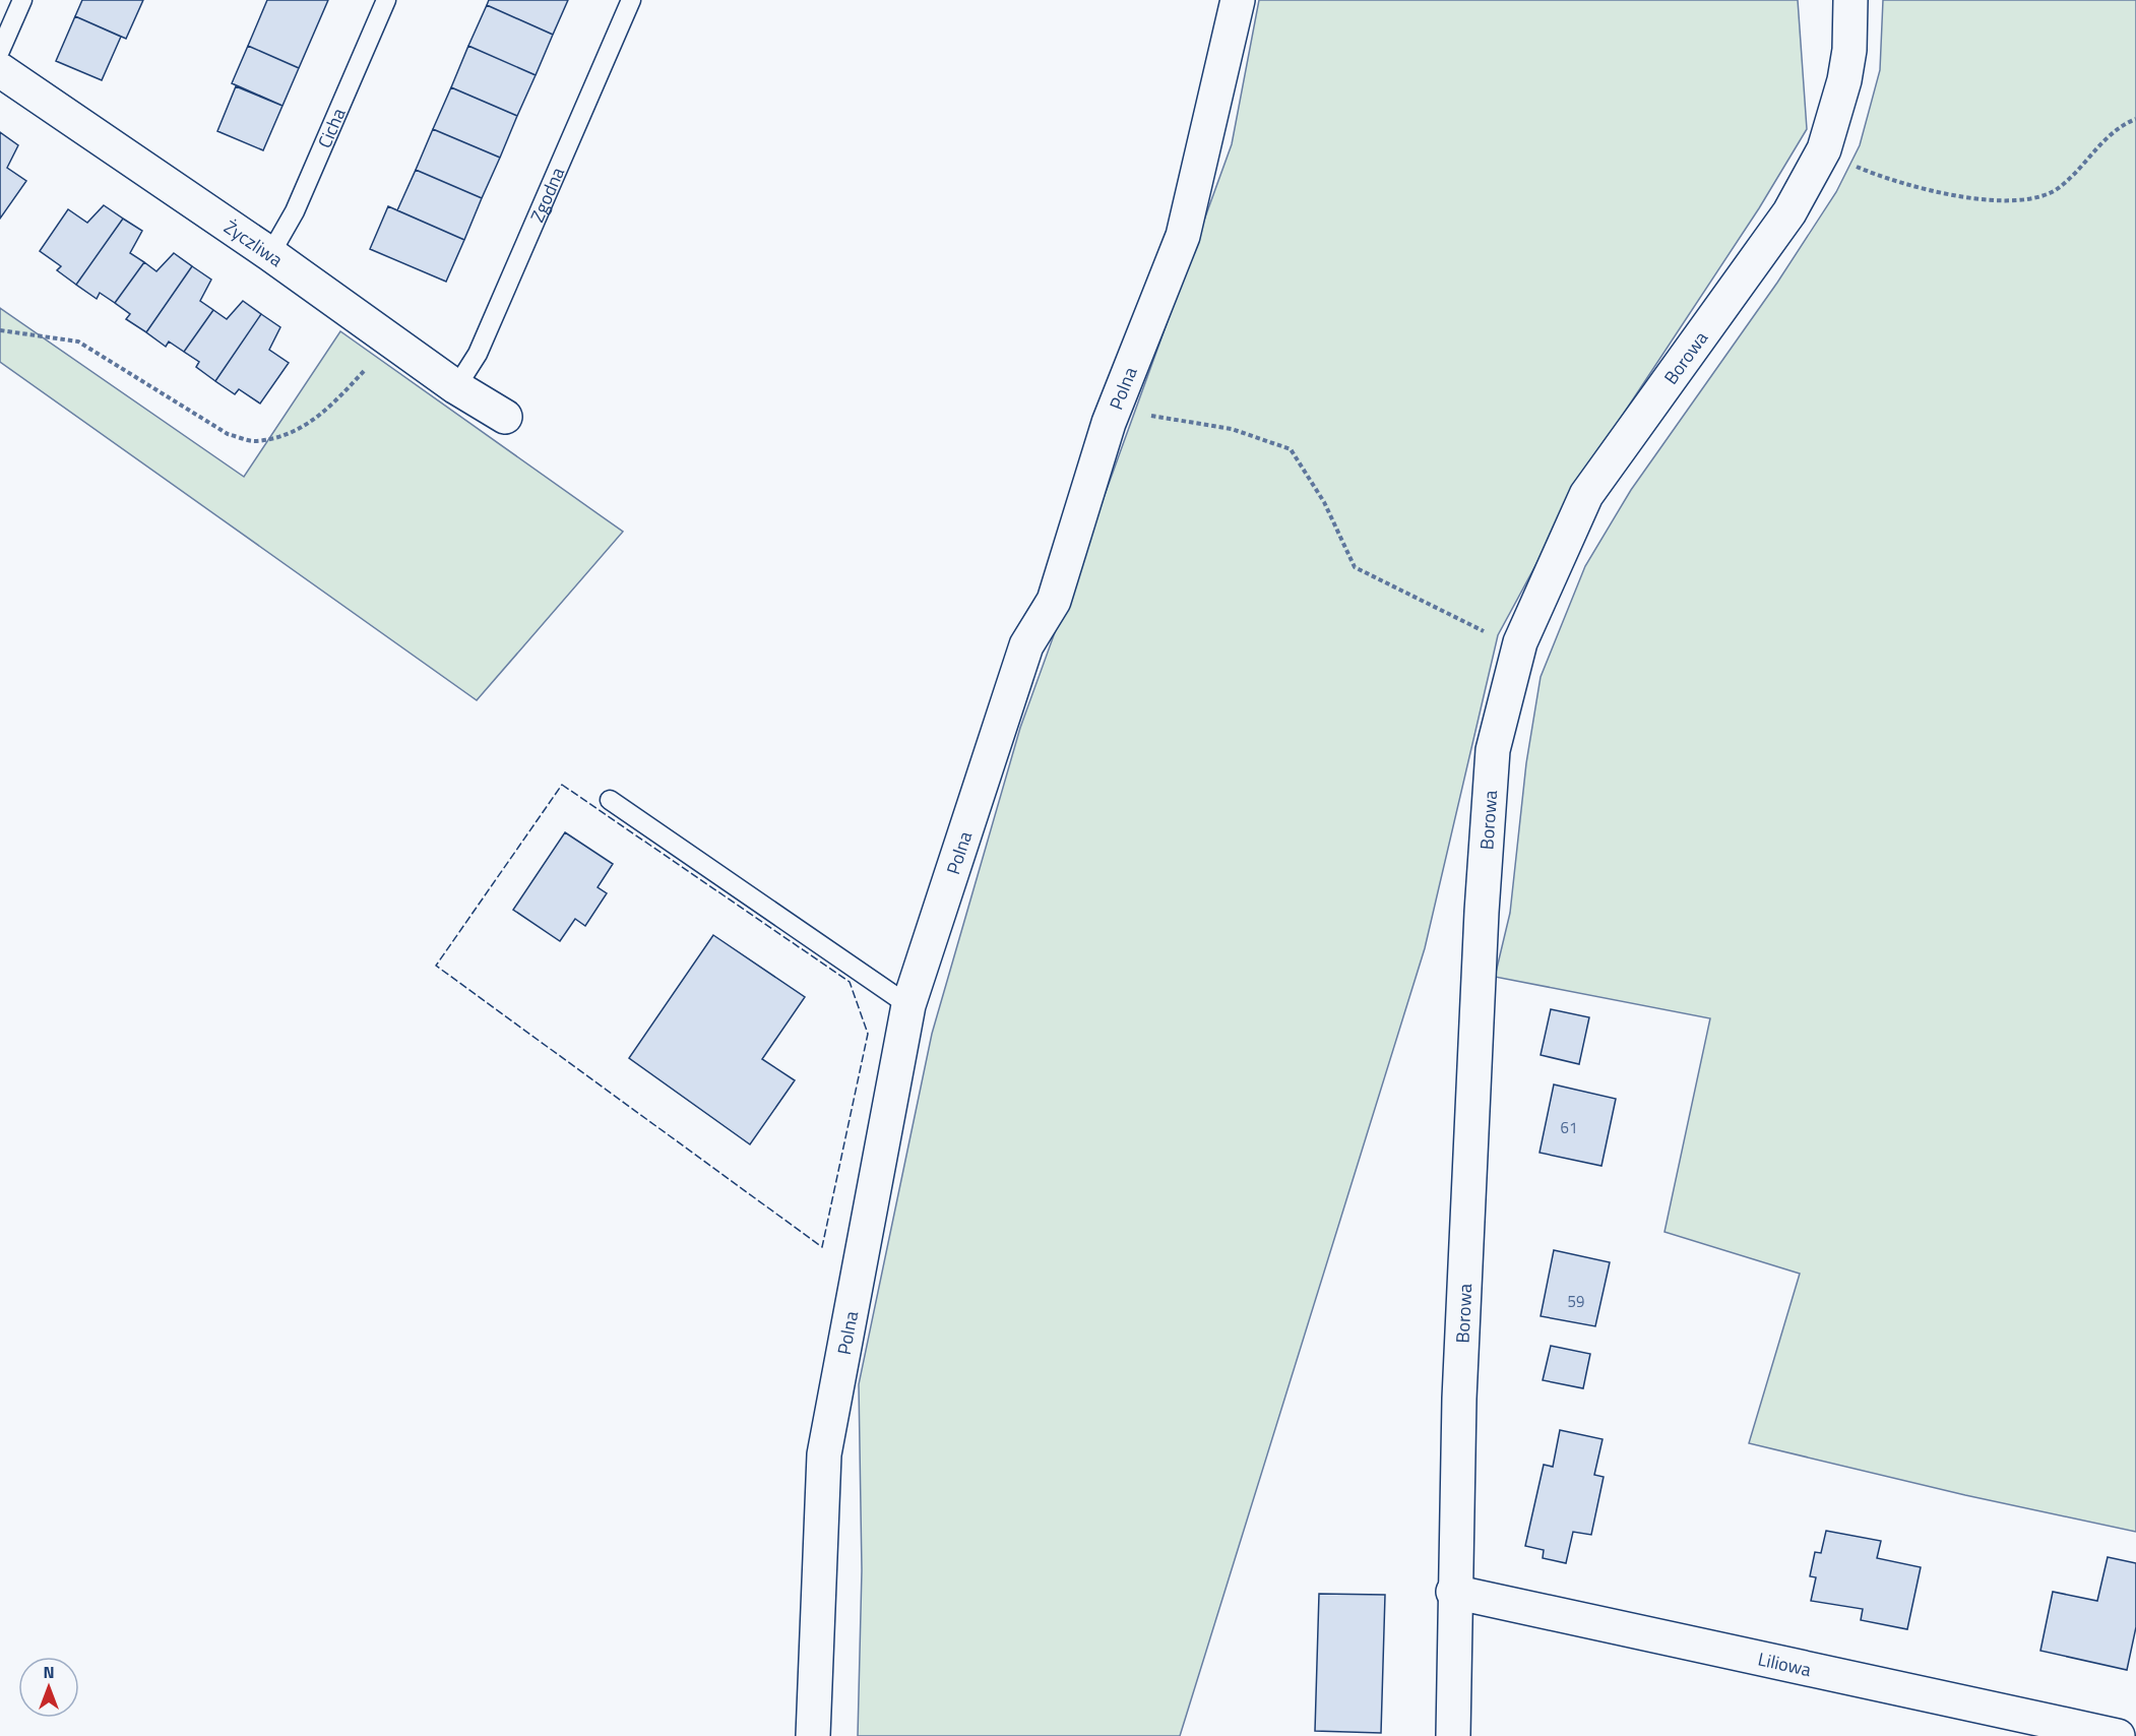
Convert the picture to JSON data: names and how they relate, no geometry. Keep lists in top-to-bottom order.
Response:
{
  "streets": {
    "street": [
      "Życzliwa",
      "Borowa",
      "Polna",
      "Liliowa"
    ],
    "lane": ["Cicha", "Zgodna"]
  },
  "crossings": [
    ["Cicha", "Życzliwa"],
    ["Zgodna", "Życzliwa"],
    ["Borowa", "Liliowa"]
  ],
  "house_numbers": ["61", "59"],
  "north": "top"
}
